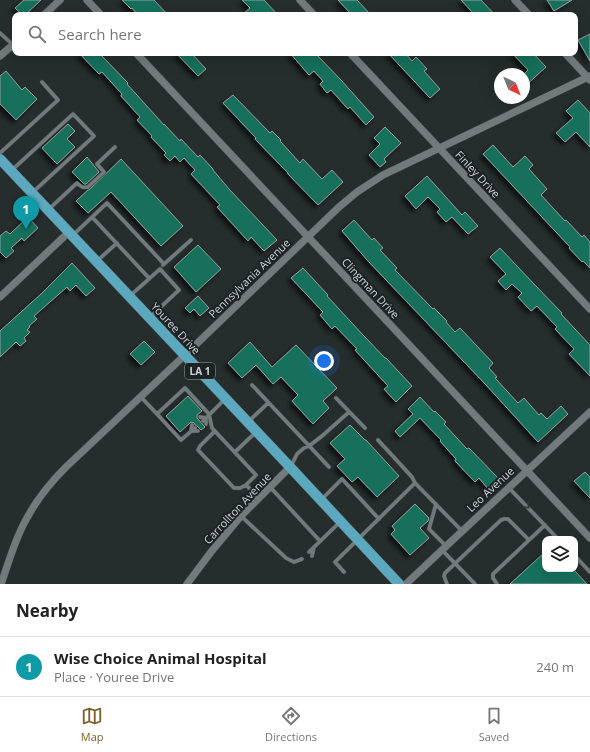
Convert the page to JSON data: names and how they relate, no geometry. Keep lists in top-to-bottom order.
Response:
{
  "streets": {
    "main road": ["Youree Drive", "LA 1"],
    "street": [
      "Finley Drive",
      "Pennsylvania Avenue",
      "Clingman Drive",
      "Leo Avenue",
      "Carrollton Avenue"
    ]
  },
  "crossings": [
    ["Finley Drive", "Pennsylvania Avenue"],
    ["Pennsylvania Avenue", "Clingman Drive"],
    ["Pennsylvania Avenue", "Youree Drive"],
    ["Clingman Drive", "Leo Avenue"],
    ["Youree Drive", "Carrollton Avenue"]
  ],
  "north": "bottom right",
  "page": {
    "search": "Search here",
    "pins": "1",
    "heading": "Nearby",
    "list": [
      {
        "mark": "1",
        "name": "Wise Choice Animal Hospital",
        "note": "Place · Youree Drive",
        "value": "240 m"
      }
    ],
    "nav": ["Map", "Directions", "Saved"]
  }
}
